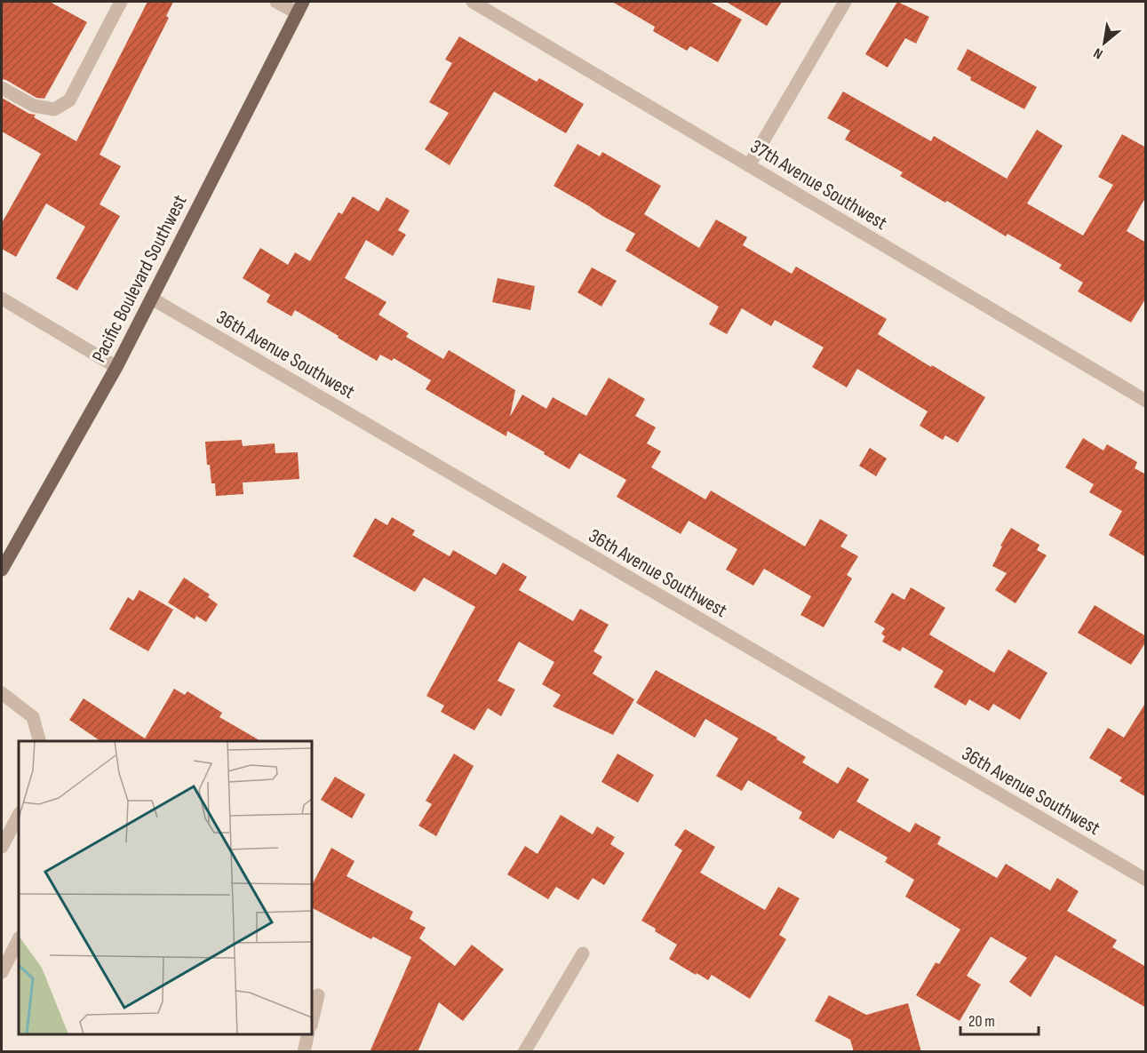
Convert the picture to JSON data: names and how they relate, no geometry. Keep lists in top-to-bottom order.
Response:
{
  "streets": {
    "main road": ["Pacific Boulevard Southwest"],
    "street": ["37th Avenue Southwest", "36th Avenue Southwest"]
  },
  "crossings": [
    ["Pacific Boulevard Southwest", "36th Avenue Southwest"]
  ],
  "scale_bar": "20 m",
  "north": "bottom left"
}
